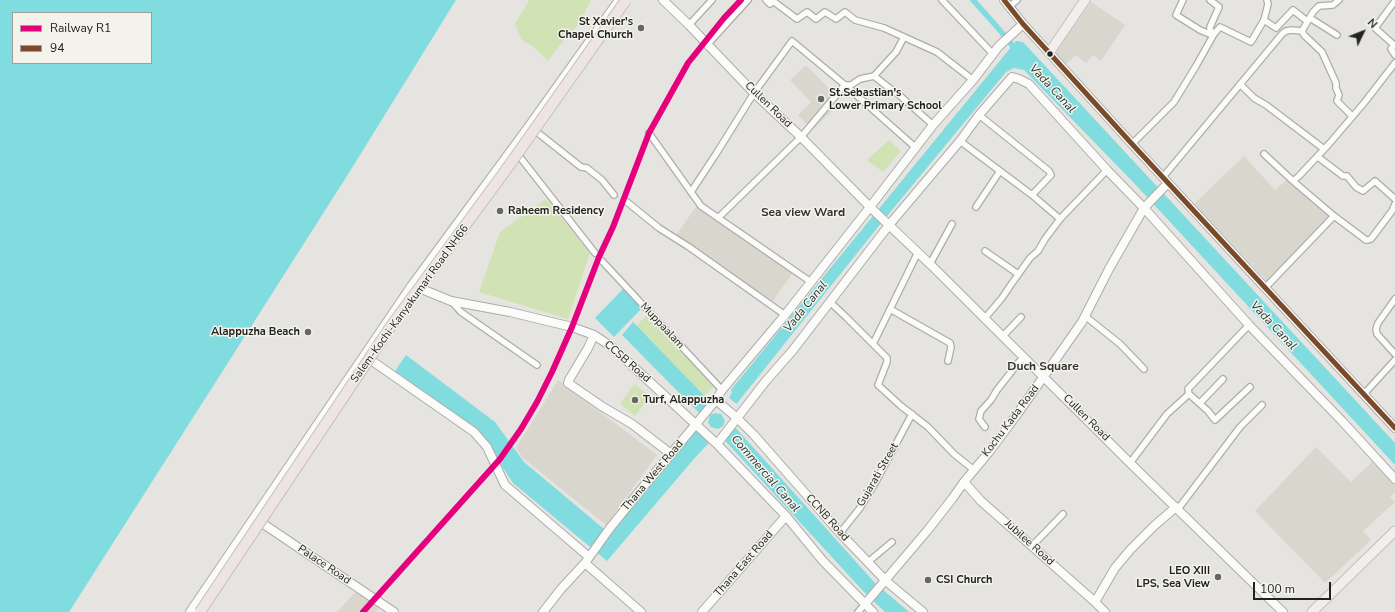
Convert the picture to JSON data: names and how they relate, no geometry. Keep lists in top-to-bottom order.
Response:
{
  "streets": {
    "highway": ["Salem-Kochi-Kanyakumari Road NH66"],
    "main road": [
      "Cullen Road",
      "CCSB Road",
      "Kochu Kada Road",
      "Thana West Road",
      "CCNB Road",
      "Jubilee Road",
      "Thana East Road",
      "Palace Road"
    ],
    "street": ["Muppaalam", "Gujarati Street"]
  },
  "crossings": [
    ["Cullen Road", "Kochu Kada Road"],
    ["Cullen Road", "Thana West Road"],
    ["Muppaalam", "Thana West Road"],
    ["CCSB Road", "Thana West Road"],
    ["Kochu Kada Road", "CCNB Road"],
    ["Kochu Kada Road", "Jubilee Road"],
    ["Gujarati Street", "CCNB Road"],
    ["Thana West Road", "CCNB Road"]
  ],
  "districts": ["Sea view Ward", "Duch Square"],
  "water": ["Vada Canal", "Commercial Canal"],
  "places": [
    "St Xavier's Chapel Church",
    "St.Sebastian's Lower Primary School",
    "Raheem Residency",
    "Alappuzha Beach",
    "Turf, Alappuzha",
    "LEO XIII LPS, Sea View",
    "CSI Church"
  ],
  "lines": ["rail line R1", "transit line 94"],
  "legend": ["Railway R1", "94"],
  "scale_bar": "100 m",
  "north": "top right"
}
